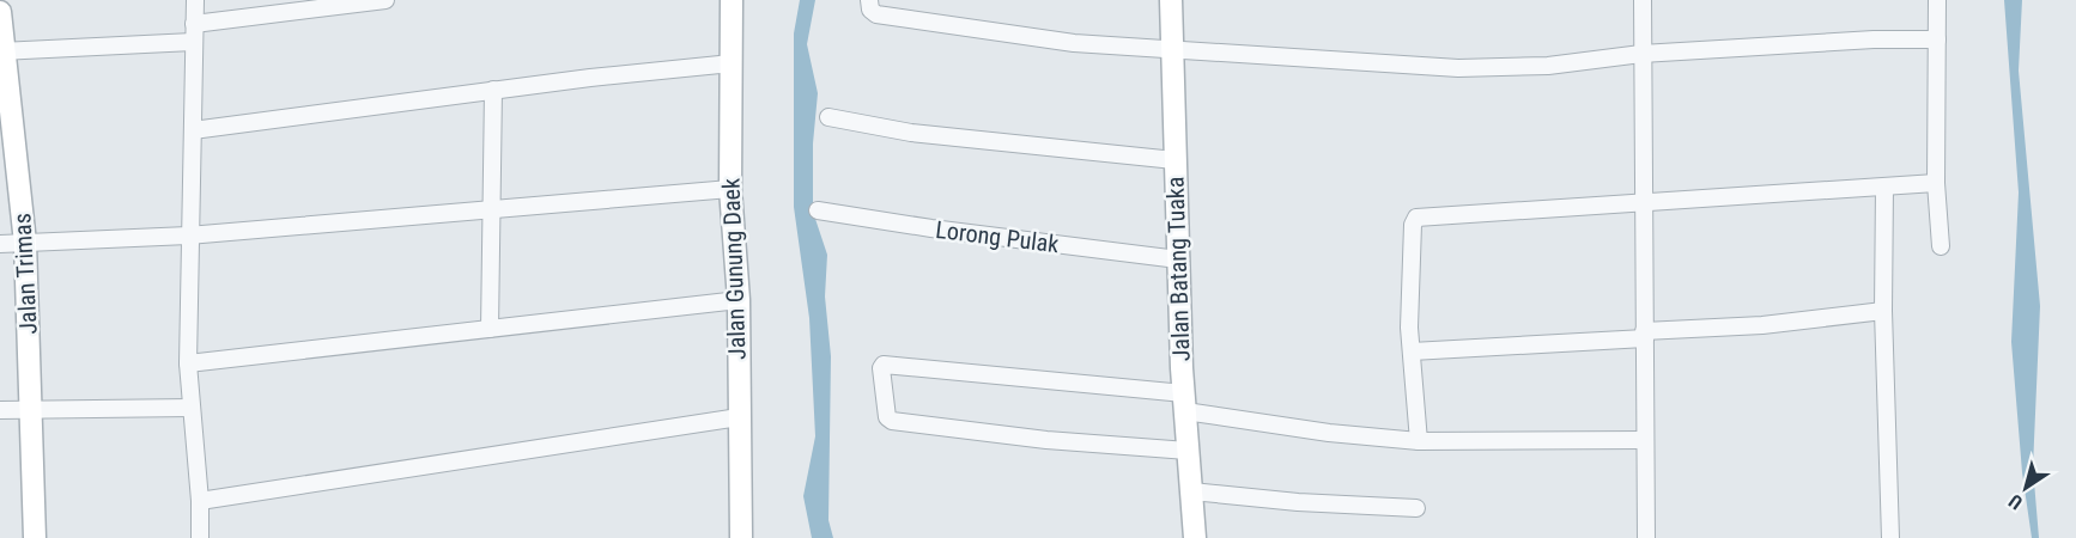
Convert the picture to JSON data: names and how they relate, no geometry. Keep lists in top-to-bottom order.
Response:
{
  "streets": {
    "street": [
      "Lorong Pulak",
      "Jalan Gunung Daek",
      "Jalan Batang Tuaka",
      "Jalan Trimas"
    ]
  },
  "crossings": [
    ["Lorong Pulak", "Jalan Batang Tuaka"]
  ],
  "north": "bottom left"
}
